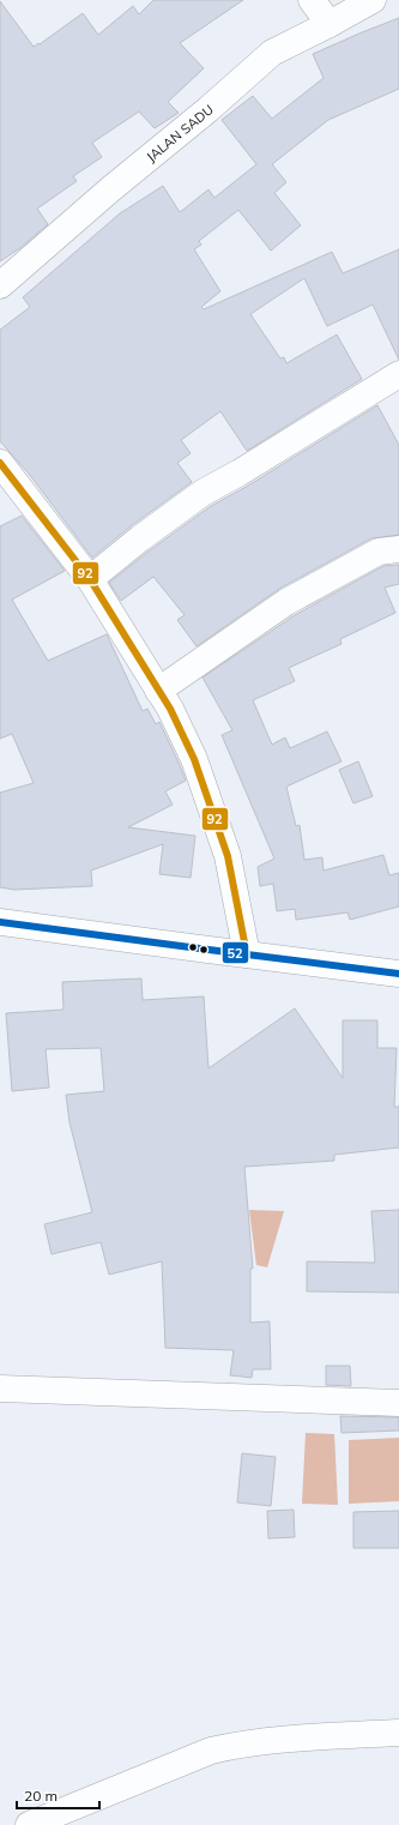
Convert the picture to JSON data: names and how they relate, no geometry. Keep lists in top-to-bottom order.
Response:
{
  "streets": {
    "main road": ["JALAN SADU"]
  },
  "lines": ["transit line 92", "transit line 52"],
  "scale_bar": "20 m"
}
